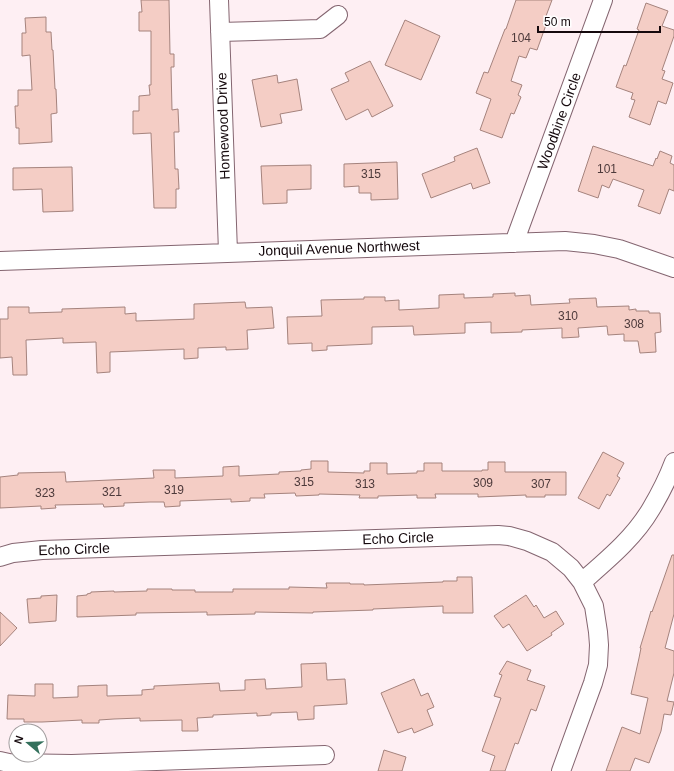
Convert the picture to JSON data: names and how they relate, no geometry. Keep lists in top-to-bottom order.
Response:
{
  "streets": {
    "street": [
      "Woodbine Circle",
      "Homewood Drive",
      "Jonquil Avenue Northwest",
      "Echo Circle"
    ]
  },
  "crossings": [
    ["Woodbine Circle", "Jonquil Avenue Northwest"],
    ["Homewood Drive", "Jonquil Avenue Northwest"]
  ],
  "house_numbers": [
    "104",
    "101",
    "315",
    "310",
    "308",
    "315",
    "309",
    "313",
    "307",
    "319",
    "321",
    "323"
  ],
  "scale_bar": "50 m",
  "north": "left"
}
